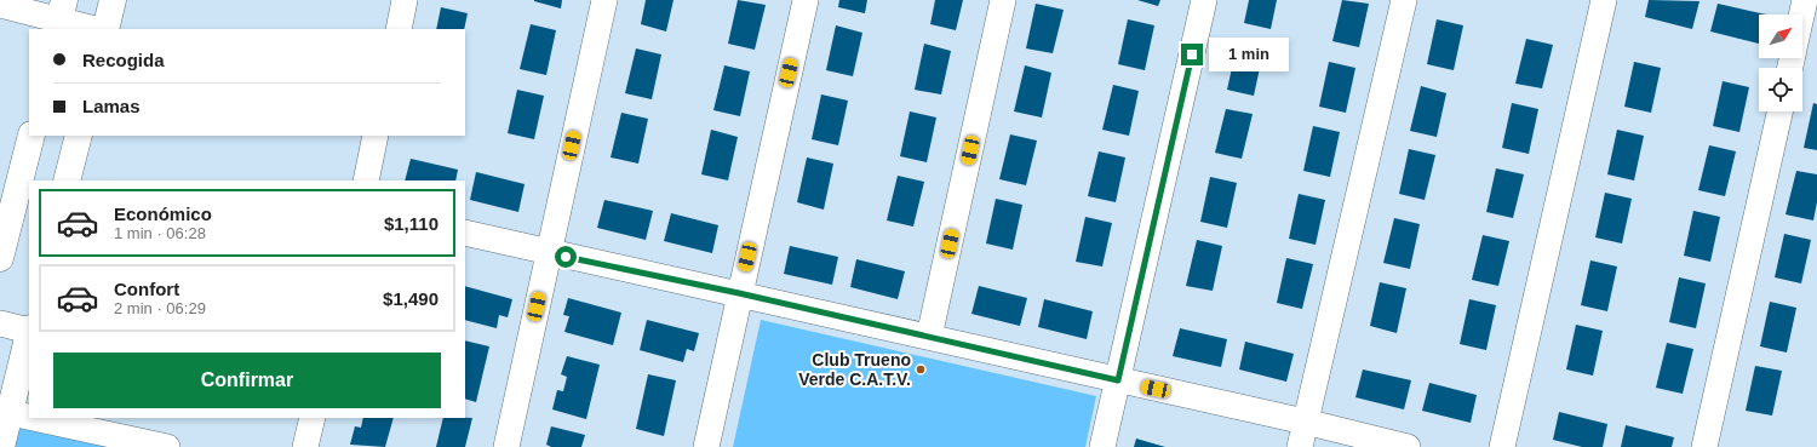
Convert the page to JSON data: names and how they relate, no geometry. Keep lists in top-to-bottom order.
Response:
{
  "places": ["Club Trueno Verde C.A.T.V."],
  "north": "top right",
  "page": {
    "banner": ["Recogida", "Lamas"],
    "bubble": "1 min",
    "list": [
      {
        "name": "Económico",
        "note": "1 min · 06:28",
        "value": "$1,110"
      },
      {
        "name": "Confort",
        "note": "2 min · 06:29",
        "value": "$1,490"
      }
    ],
    "buttons": "Confirmar"
  }
}
